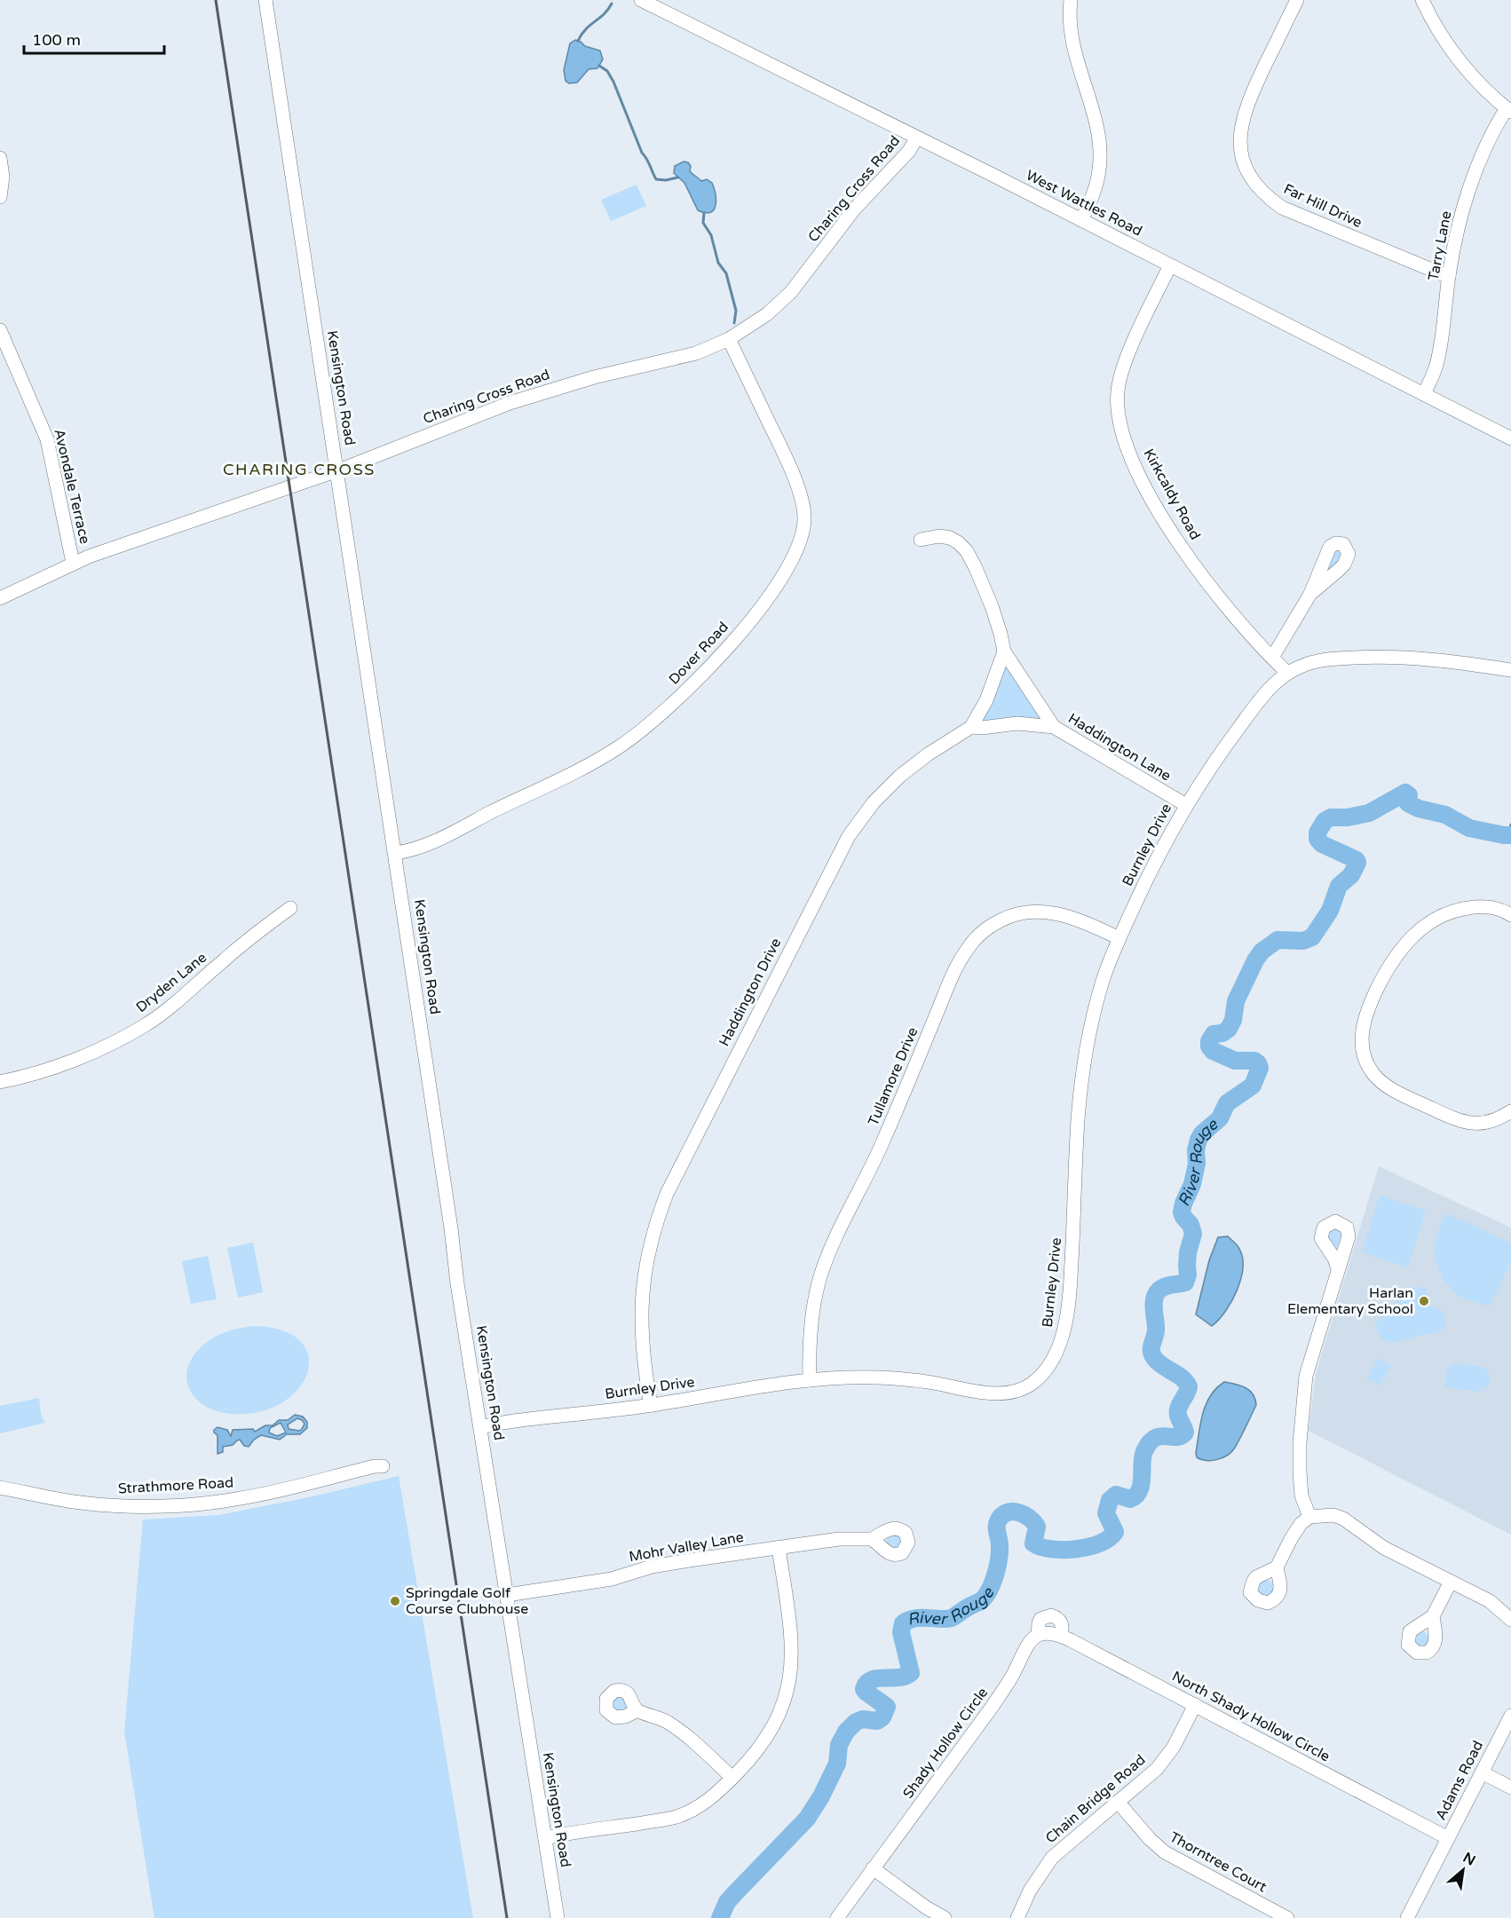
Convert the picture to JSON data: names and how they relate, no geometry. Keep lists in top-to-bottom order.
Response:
{
  "streets": {
    "street": [
      "Charing Cross Road",
      "West Wattles Road",
      "Far Hill Drive",
      "Tarry Lane",
      "Kensington Road",
      "Avondale Terrace",
      "Kirkcaldy Road",
      "Dover Road",
      "Haddington Lane",
      "Burnley Drive",
      "Dryden Lane",
      "Haddington Drive",
      "Tullamore Drive",
      "Strathmore Road",
      "Mohr Valley Lane",
      "North Shady Hollow Circle",
      "Shady Hollow Circle",
      "Adams Road",
      "Chain Bridge Road",
      "Thorntree Court"
    ]
  },
  "crossings": [
    ["Charing Cross Road", "West Wattles Road"],
    ["Charing Cross Road", "Kensington Road"],
    ["Charing Cross Road", "Avondale Terrace"],
    ["Charing Cross Road", "Dover Road"],
    ["West Wattles Road", "Tarry Lane"],
    ["West Wattles Road", "Kirkcaldy Road"],
    ["Far Hill Drive", "Tarry Lane"],
    ["Kensington Road", "Dover Road"],
    ["Kensington Road", "Burnley Drive"],
    ["Kensington Road", "Mohr Valley Lane"],
    ["Haddington Lane", "Burnley Drive"],
    ["Haddington Lane", "Haddington Drive"],
    ["Burnley Drive", "Haddington Drive"],
    ["Burnley Drive", "Tullamore Drive"],
    ["North Shady Hollow Circle", "Shady Hollow Circle"],
    ["North Shady Hollow Circle", "Adams Road"],
    ["North Shady Hollow Circle", "Chain Bridge Road"],
    ["Chain Bridge Road", "Thorntree Court"]
  ],
  "districts": ["CHARING CROSS"],
  "water": ["River Rouge"],
  "places": ["Harlan Elementary School", "Springdale Golf Course Clubhouse"],
  "scale_bar": "100 m",
  "north": "top right"
}
